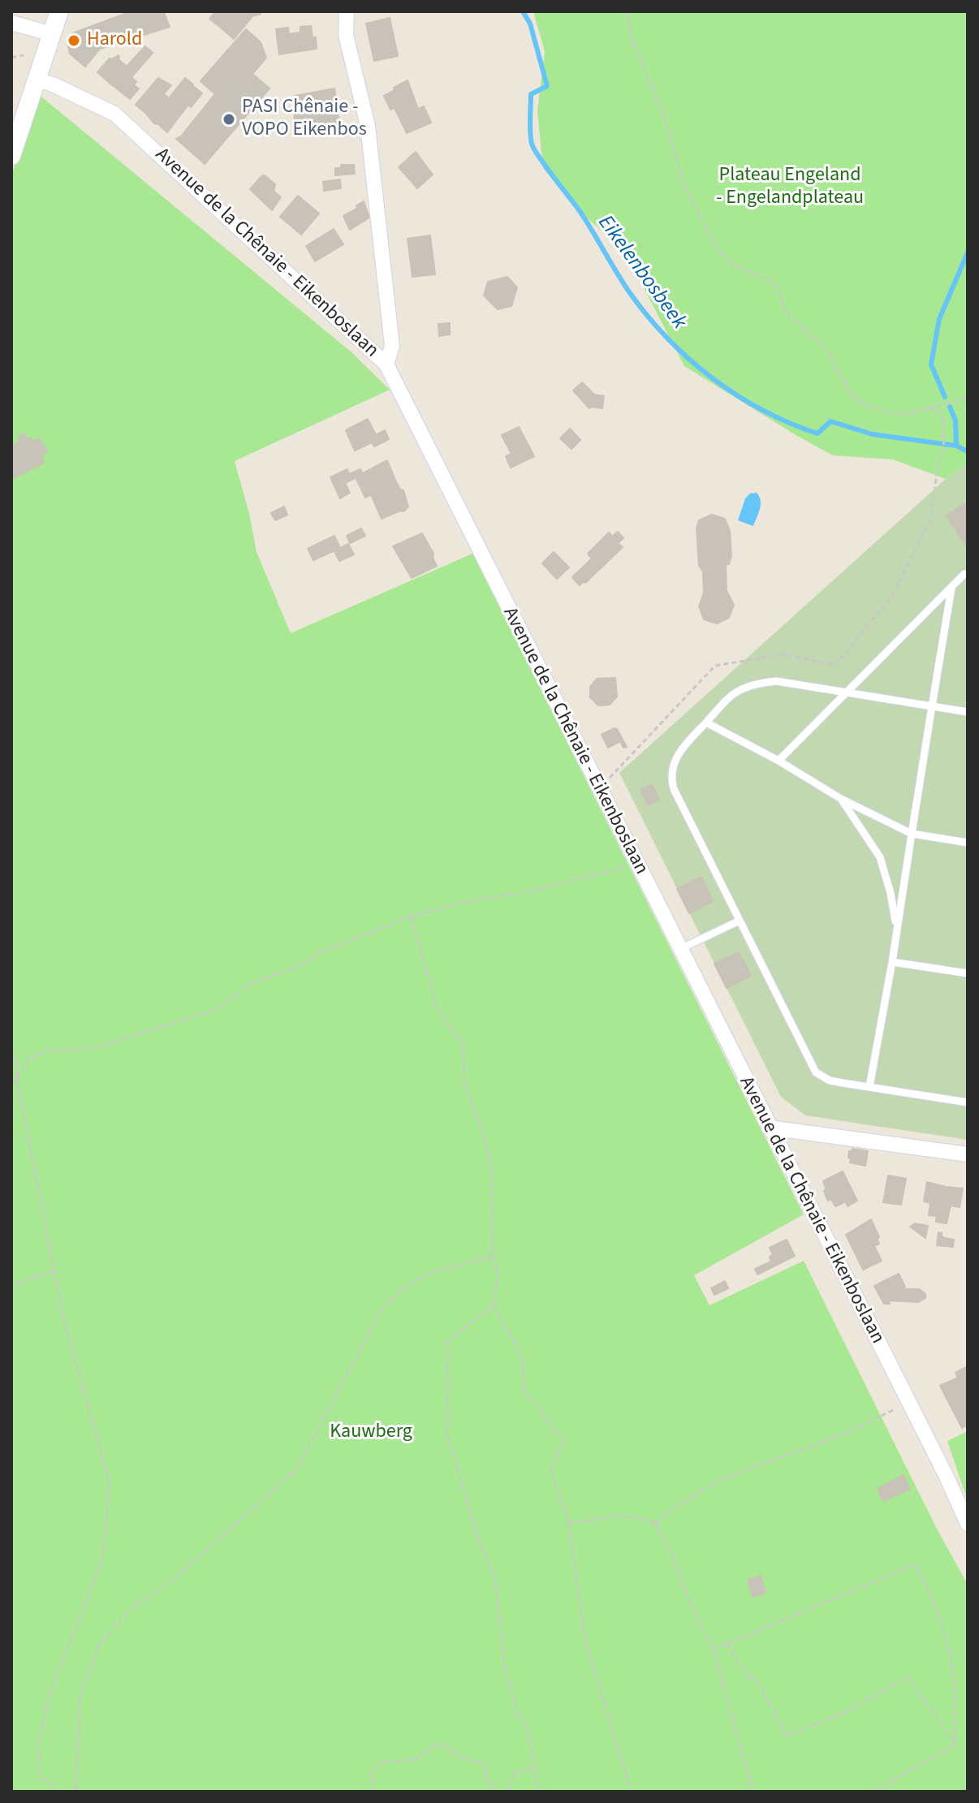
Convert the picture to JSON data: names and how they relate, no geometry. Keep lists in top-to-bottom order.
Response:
{
  "streets": {
    "street": ["Avenue de la Chênaie - Eikenboslaan"]
  },
  "water": ["Eikelenbosbeek"],
  "parks": ["Plateau Engeland - Engelandplateau", "Kauwberg"],
  "places": ["Harold", "PASI Chênaie - VOPO Eikenbos"]
}
